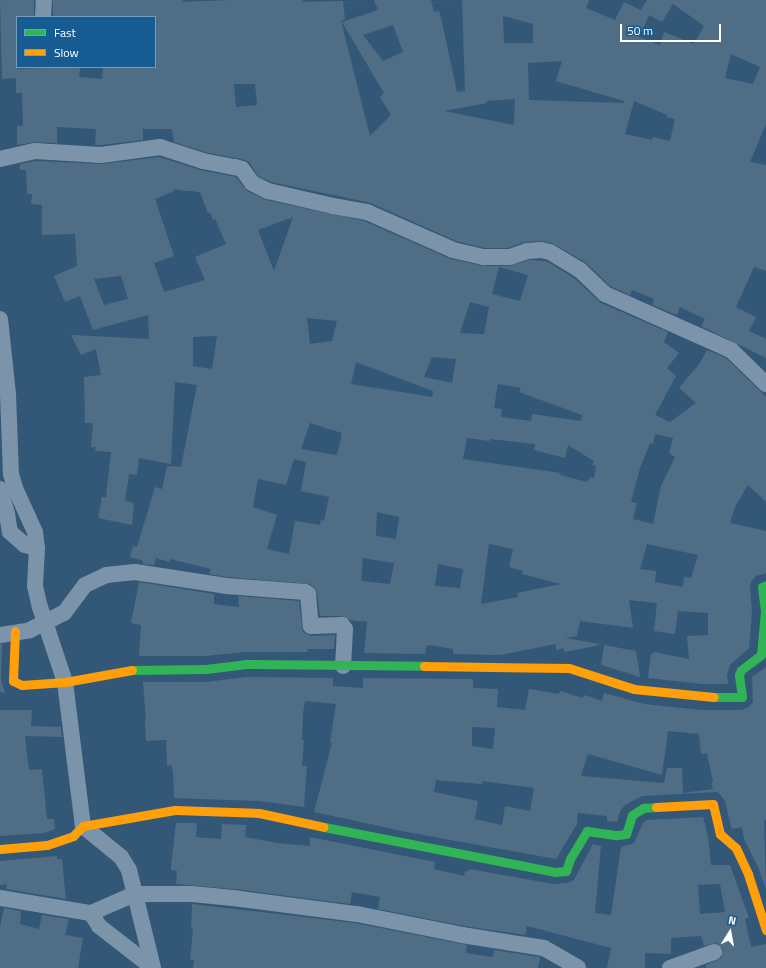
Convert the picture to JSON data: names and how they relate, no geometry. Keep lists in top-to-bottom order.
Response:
{
  "legend": ["Fast", "Slow"],
  "scale_bar": "50 m",
  "north": "top"
}
